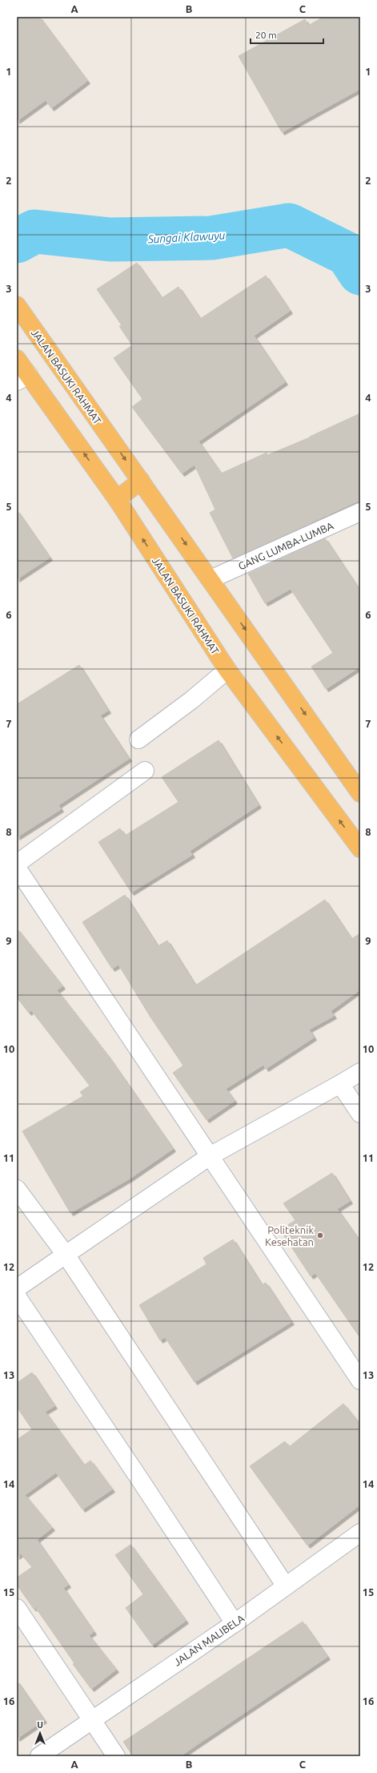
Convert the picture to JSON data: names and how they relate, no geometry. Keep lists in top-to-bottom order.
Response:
{
  "streets": {
    "highway": ["JALAN BASUKI RAHMAT"],
    "street": ["GANG LUMBA-LUMBA", "JALAN MALIBELA"]
  },
  "crossings": [
    ["JALAN BASUKI RAHMAT", "GANG LUMBA-LUMBA"]
  ],
  "water": ["Sungai Klawuyu"],
  "places": ["Politeknik Kesehatan"],
  "scale_bar": "20 m",
  "north": "top",
  "grid": {
    "columns": ["A", "B", "C"],
    "rows": [
      "1",
      "2",
      "3",
      "4",
      "5",
      "6",
      "7",
      "8",
      "9",
      "10",
      "11",
      "12",
      "13",
      "14",
      "15",
      "16"
    ]
  }
}
